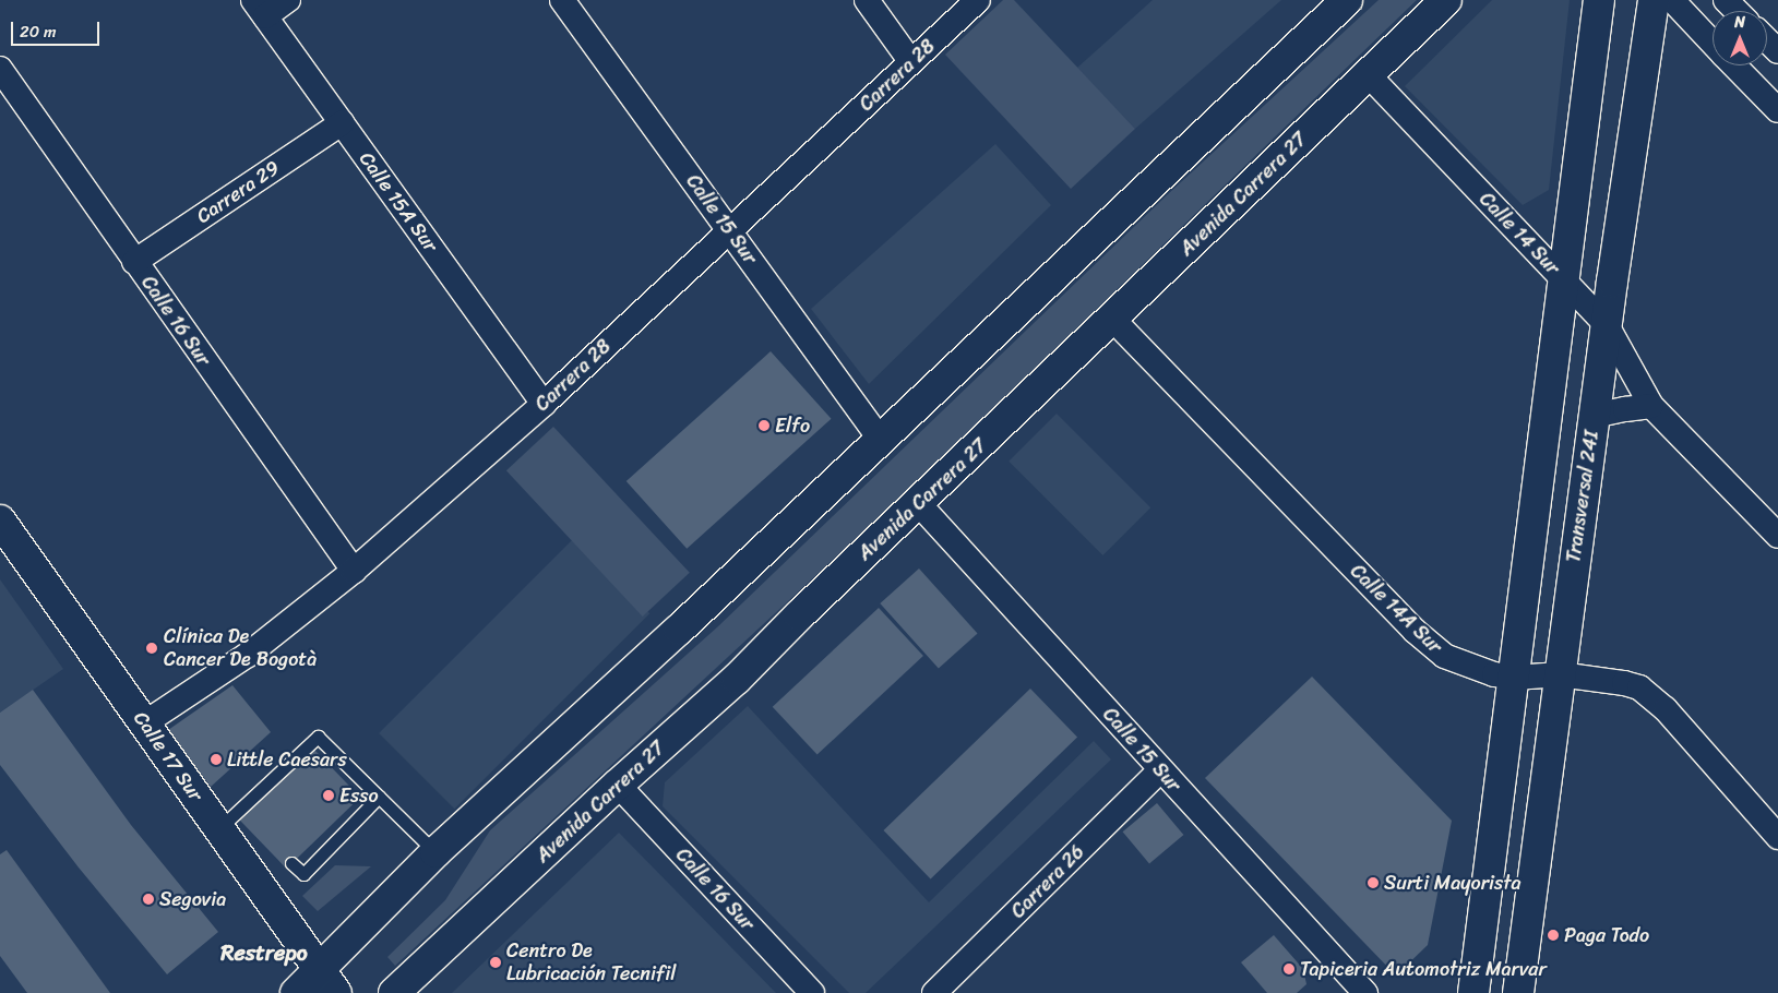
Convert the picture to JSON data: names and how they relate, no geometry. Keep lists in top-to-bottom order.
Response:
{
  "streets": {
    "main road": ["Avenida Carrera 27", "Transversal 24I", "Calle 17 Sur"],
    "street": [
      "Carrera 28",
      "Carrera 29",
      "Calle 15A Sur",
      "Calle 15 Sur",
      "Calle 14 Sur",
      "Calle 16 Sur",
      "Calle 14A Sur",
      "Carrera 26"
    ]
  },
  "crossings": [
    ["Carrera 28", "Calle 15A Sur"],
    ["Carrera 28", "Calle 15 Sur"],
    ["Carrera 28", "Calle 16 Sur"],
    ["Carrera 28", "Calle 17 Sur"],
    ["Carrera 29", "Calle 15A Sur"],
    ["Carrera 29", "Calle 16 Sur"],
    ["Avenida Carrera 27", "Calle 15 Sur"],
    ["Avenida Carrera 27", "Calle 14 Sur"],
    ["Avenida Carrera 27", "Calle 16 Sur"],
    ["Avenida Carrera 27", "Calle 14A Sur"],
    ["Calle 15 Sur", "Carrera 26"],
    ["Calle 14 Sur", "Transversal 24I"],
    ["Transversal 24I", "Calle 14A Sur"]
  ],
  "districts": ["Restrepo"],
  "places": [
    "Elfo",
    "Clínica De Cancer De Bogotà",
    "Little Caesars",
    "Esso",
    "Surti Mayorista",
    "Segovia",
    "Paga Todo",
    "Centro De Lubricación Tecnifil",
    "Tapiceria Automotriz Marvar"
  ],
  "scale_bar": "20 m",
  "north": "top"
}
